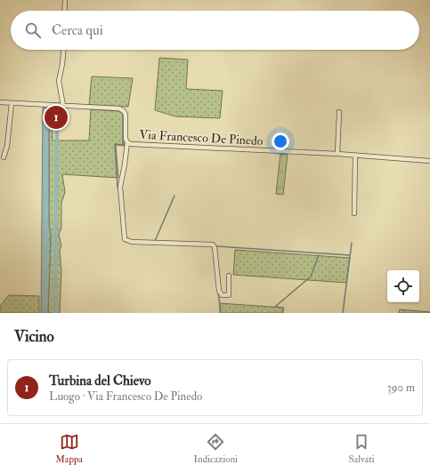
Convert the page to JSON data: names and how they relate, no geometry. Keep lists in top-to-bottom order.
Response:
{
  "streets": {
    "street": ["Via Francesco De Pinedo"]
  },
  "page": {
    "search": "Cerca qui",
    "pins": "1",
    "heading": "Vicino",
    "list": [
      {
        "mark": "1",
        "name": "Turbina del Chievo",
        "note": "Luogo · Via Francesco De Pinedo",
        "value": "390 m"
      }
    ],
    "nav": ["Mappa", "Indicazioni", "Salvati"]
  }
}
